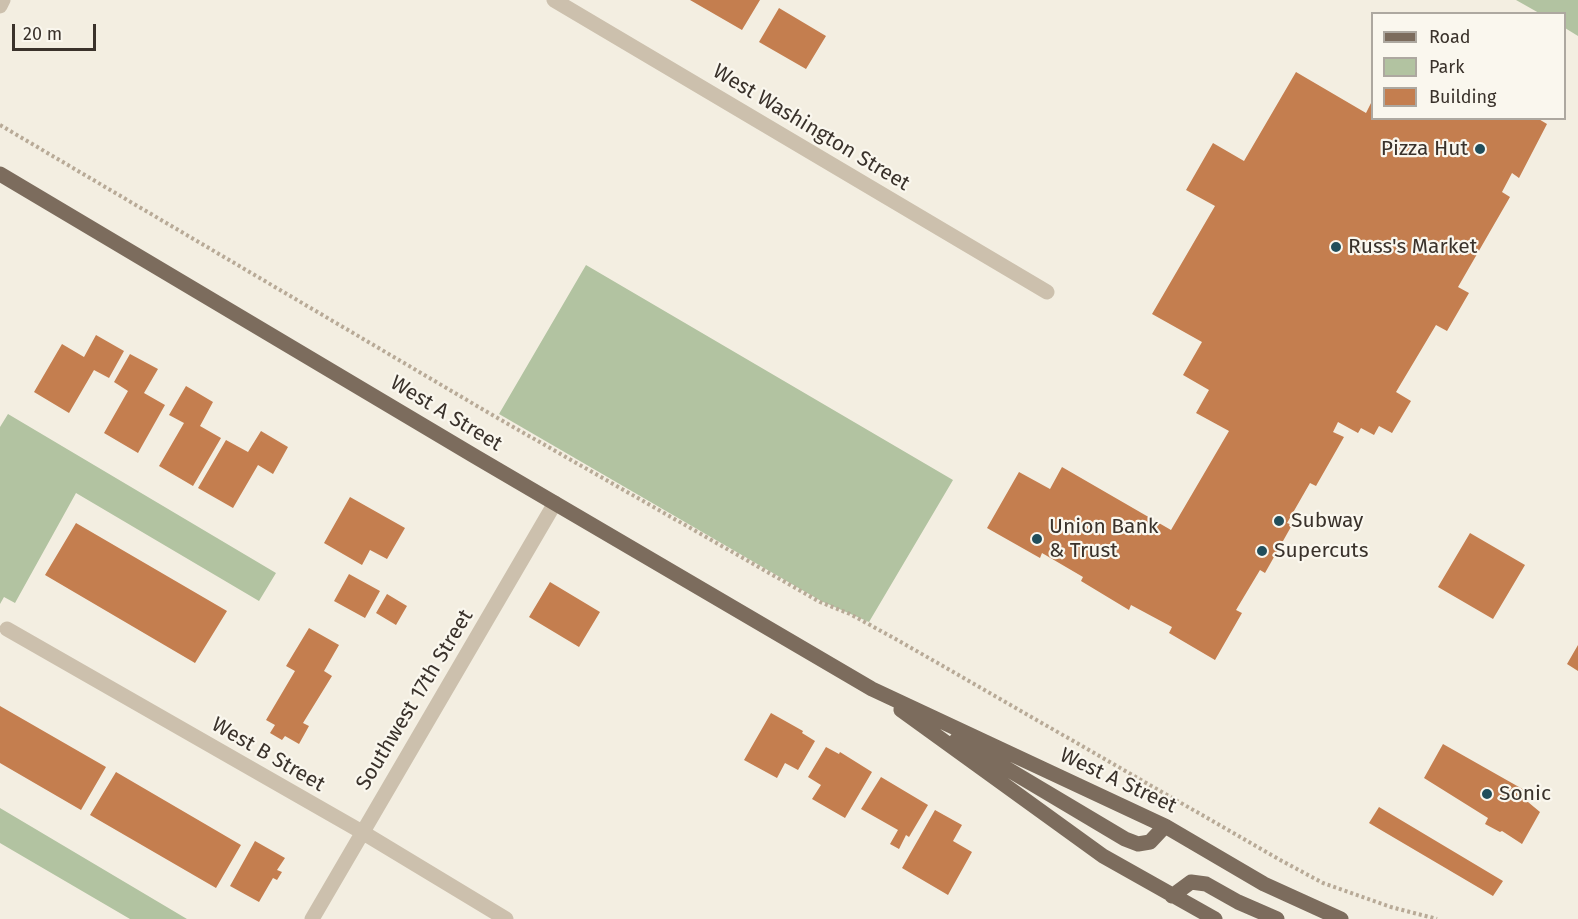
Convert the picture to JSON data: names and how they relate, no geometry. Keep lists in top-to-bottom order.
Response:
{
  "streets": {
    "main road": ["West A Street"],
    "street": ["West Washington Street", "Southwest 17th Street", "West B Street"]
  },
  "crossings": [
    ["West A Street", "Southwest 17th Street"],
    ["Southwest 17th Street", "West B Street"]
  ],
  "places": [
    "Pizza Hut",
    "Russ's Market",
    "Subway",
    "Union Bank & Trust",
    "Supercuts",
    "Sonic"
  ],
  "legend": ["Road", "Park", "Building"],
  "scale_bar": "20 m"
}
